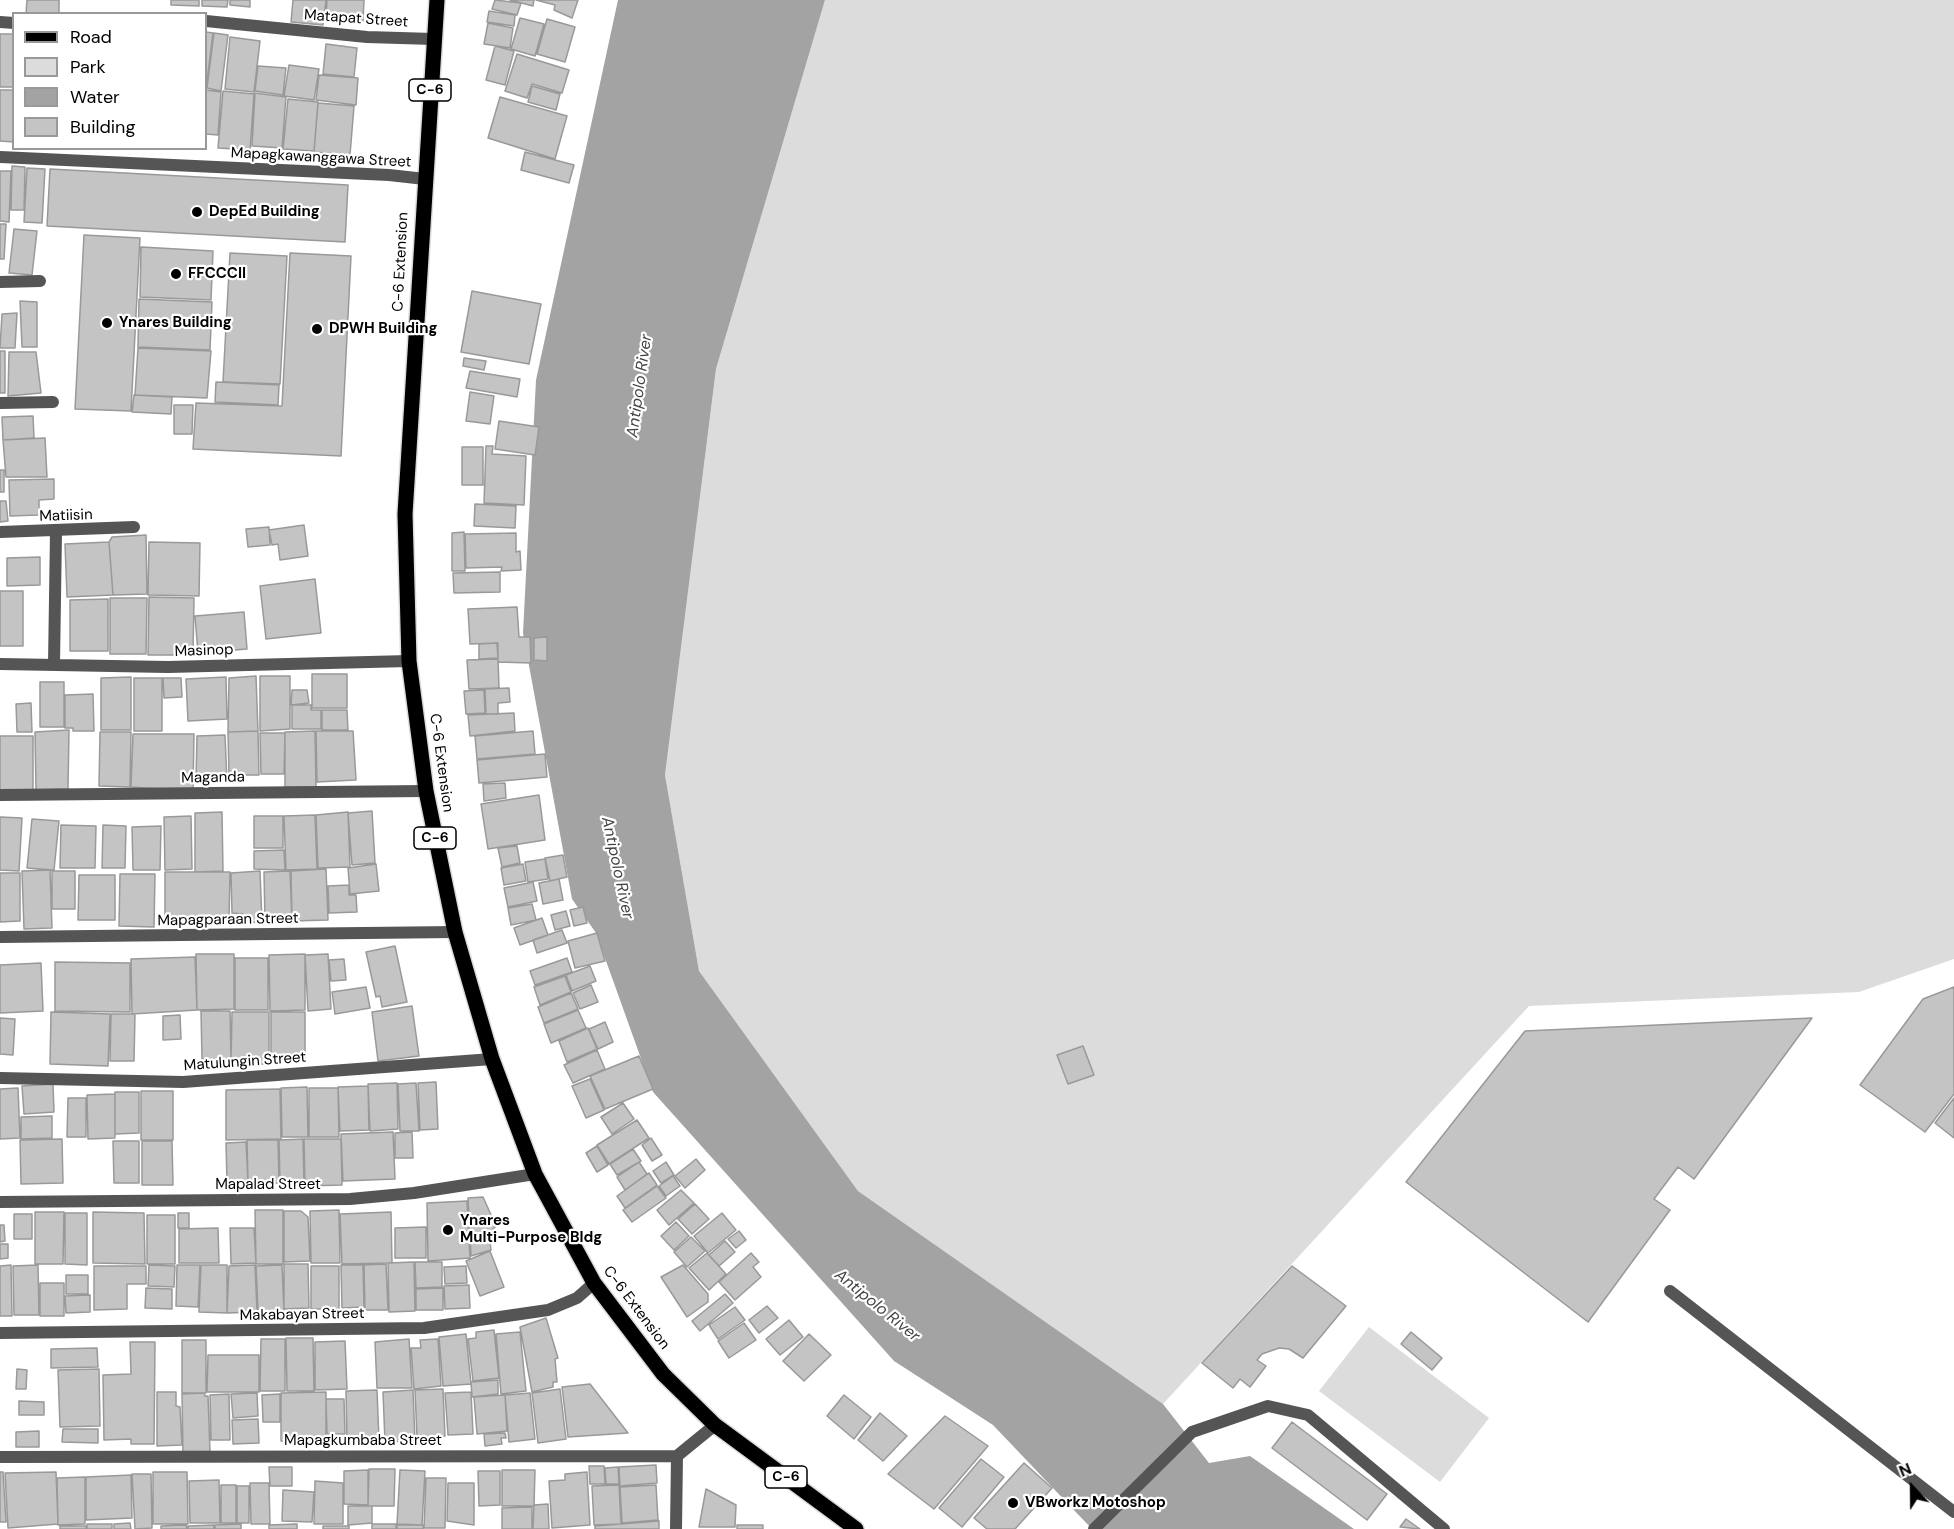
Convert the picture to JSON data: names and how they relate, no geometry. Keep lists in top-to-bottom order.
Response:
{
  "streets": {
    "main road": ["C-6", "C-6 Extension"],
    "street": [
      "Matapat Street",
      "Mapagkawanggawa Street",
      "Matiisin",
      "Masinop",
      "Maganda",
      "Mapagparaan Street",
      "Matulungin Street",
      "Mapalad Street",
      "Makabayan Street",
      "Mapagkumbaba Street"
    ]
  },
  "crossings": [
    ["Matapat Street", "C-6 Extension"],
    ["Mapagkawanggawa Street", "C-6 Extension"],
    ["C-6 Extension", "Masinop"],
    ["C-6 Extension", "Maganda"],
    ["C-6 Extension", "Mapagparaan Street"],
    ["C-6 Extension", "Matulungin Street"],
    ["C-6 Extension", "Mapalad Street"],
    ["C-6 Extension", "Makabayan Street"]
  ],
  "water": ["Antipolo River"],
  "places": [
    "DepEd Building",
    "FFCCCII",
    "Ynares Building",
    "DPWH Building",
    "Ynares Multi-Purpose Bldg",
    "VBworkz Motoshop"
  ],
  "legend": [
    "Road",
    "Park",
    "Water",
    "Building"
  ],
  "north": "top"
}
